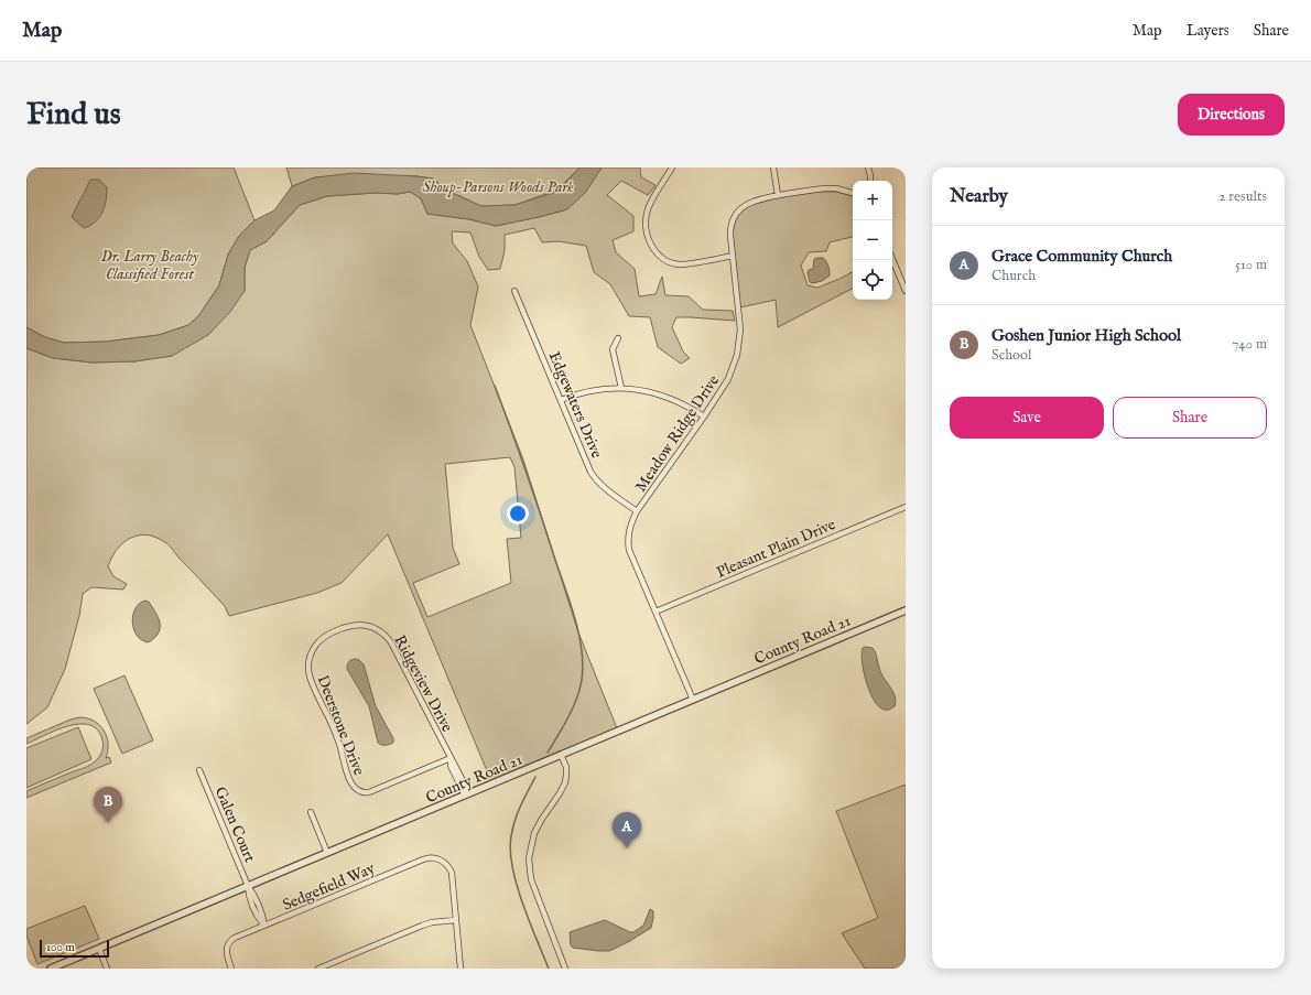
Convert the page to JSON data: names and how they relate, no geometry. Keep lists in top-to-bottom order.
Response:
{
  "streets": {
    "street": [
      "Edgewaters Drive",
      "Meadow Ridge Drive",
      "Pleasant Plain Drive",
      "County Road 21",
      "Ridgeview Drive",
      "Deerstone Drive",
      "Galen Court",
      "Sedgefield Way"
    ]
  },
  "crossings": [
    ["Edgewaters Drive", "Meadow Ridge Drive"],
    ["Meadow Ridge Drive", "Pleasant Plain Drive"],
    ["Meadow Ridge Drive", "County Road 21"],
    ["County Road 21", "Ridgeview Drive"],
    ["County Road 21", "Galen Court"],
    ["Ridgeview Drive", "Deerstone Drive"],
    ["Galen Court", "Sedgefield Way"]
  ],
  "parks": ["Shoup-Parsons Woods Park", "Dr. Larry Beachy Classified Forest"],
  "scale_bar": "100 m",
  "page": {
    "header": "Map",
    "nav": ["Map", "Layers", "Share"],
    "buttons": [
      "Directions",
      ["Save", "Share"]
    ],
    "title": "Find us",
    "heading": ["Nearby", "2 results"],
    "map_buttons": ["+", "−"],
    "list": [
      {
        "mark": "A",
        "name": "Grace Community Church",
        "note": "Church",
        "value": "510 m"
      },
      {
        "mark": "B",
        "name": "Goshen Junior High School",
        "note": "School",
        "value": "740 m"
      }
    ],
    "pins": ["B", "A"],
    "scale": "100 m"
  }
}
